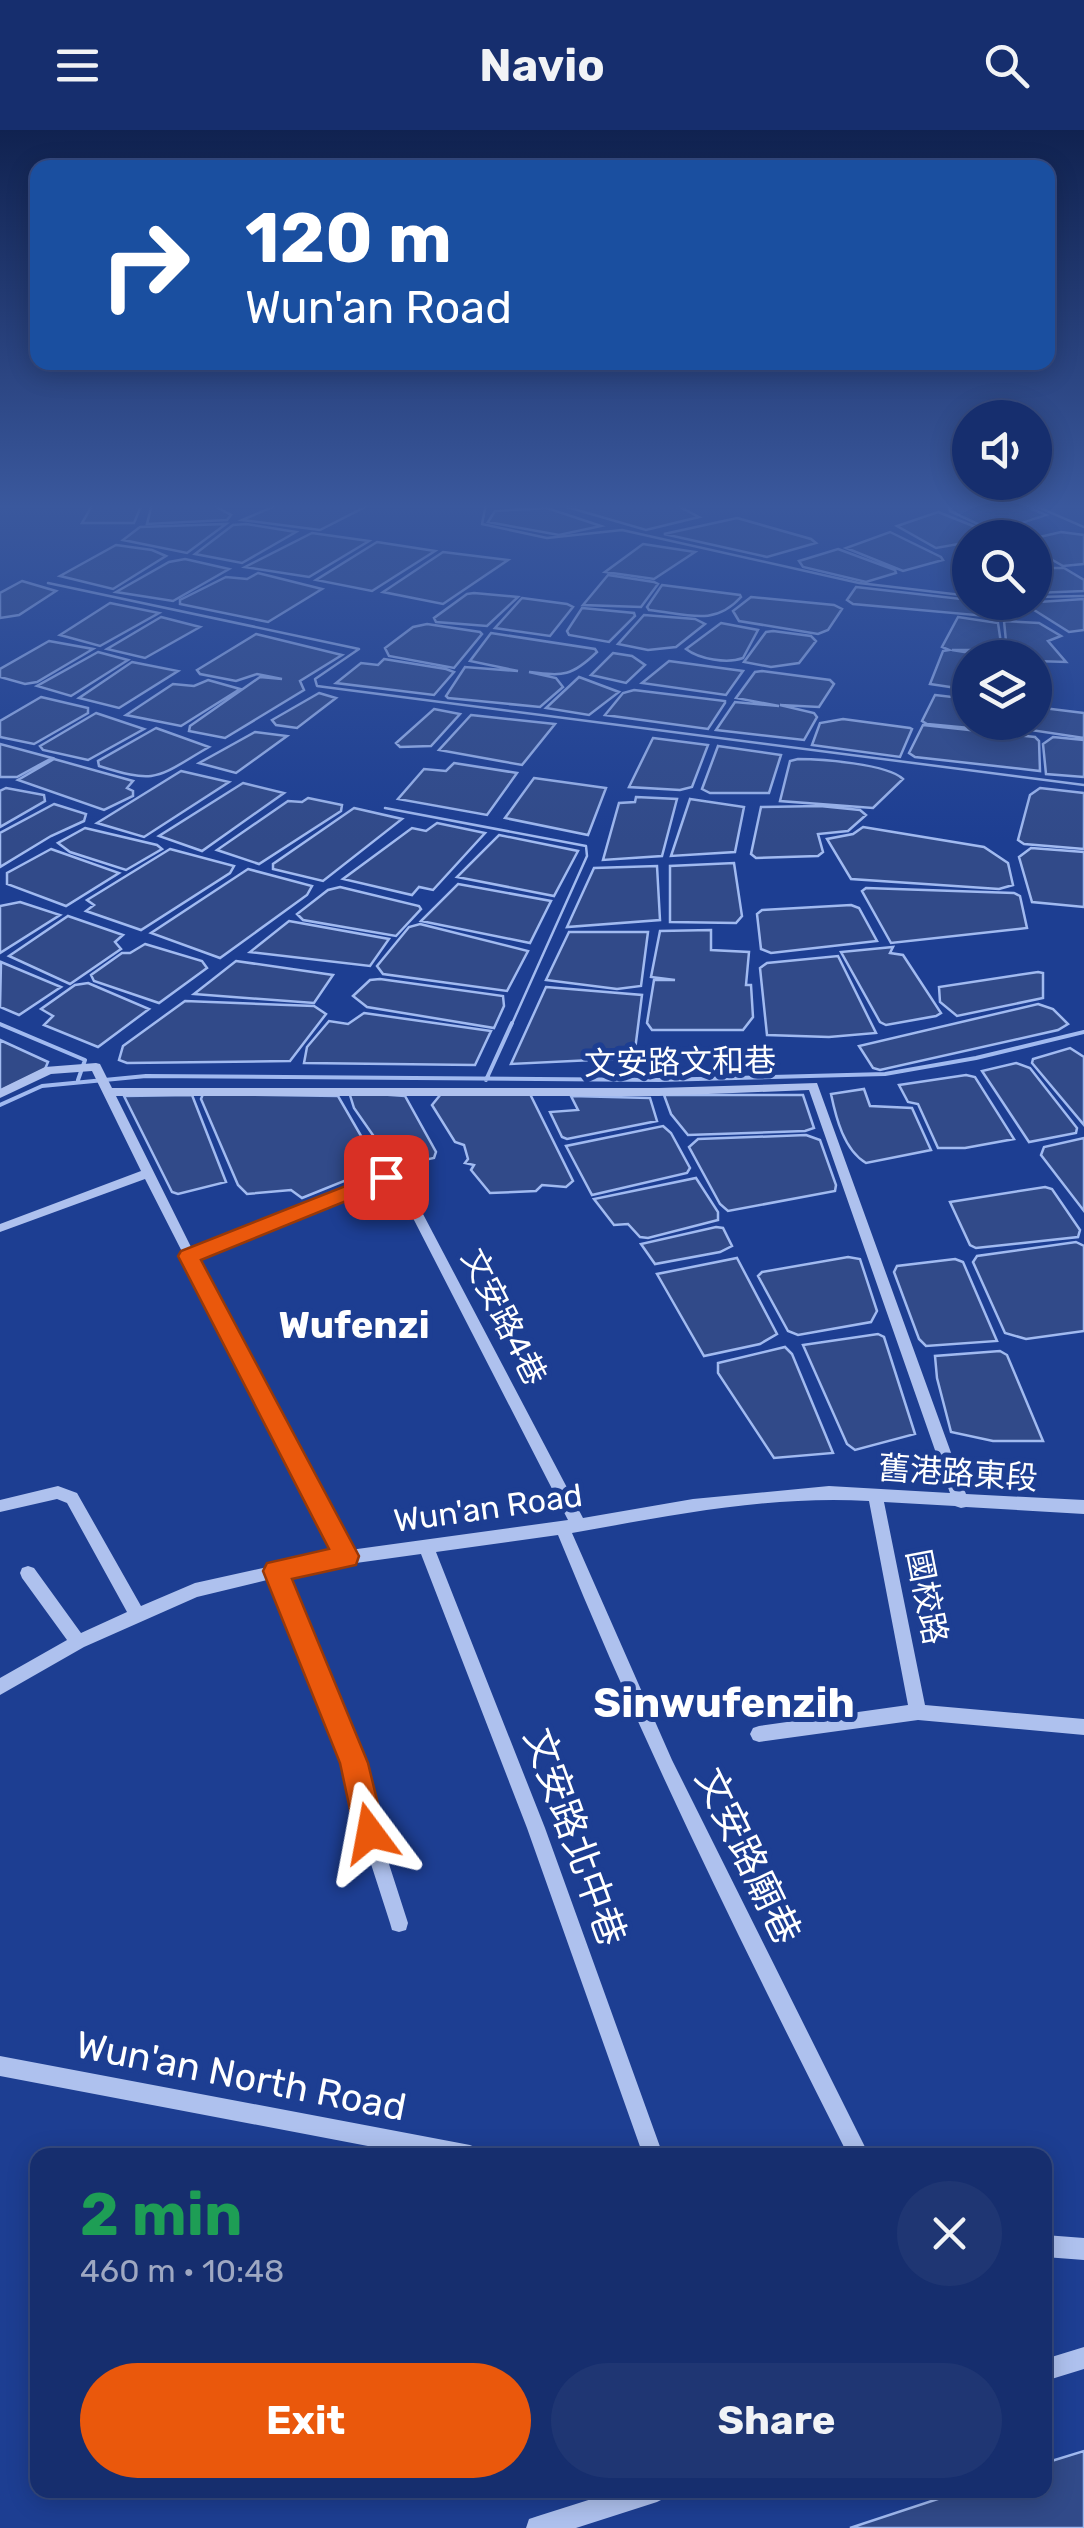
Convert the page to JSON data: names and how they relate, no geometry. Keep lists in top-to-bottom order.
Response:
{
  "streets": {
    "street": [
      "文安路文和巷",
      "文安路4巷",
      "舊港路東段",
      "Wun'an Road",
      "國校路",
      "文安路北中巷",
      "文安路廟巷",
      "Wun'an North Road"
    ]
  },
  "crossings": [
    ["文安路文和巷", "舊港路東段"],
    ["文安路4巷", "Wun'an Road"],
    ["文安路4巷", "文安路廟巷"],
    ["舊港路東段", "Wun'an Road"],
    ["舊港路東段", "國校路"],
    ["Wun'an Road", "文安路北中巷"],
    ["Wun'an Road", "文安路廟巷"]
  ],
  "districts": ["Wufenzi", "Sinwufenzih"],
  "page": {
    "header": "Navio",
    "turn": ["120 m", "Wun'an Road"],
    "heading": ["2 min", "460 m · 10:48"],
    "buttons": ["Exit", "Share"]
  }
}
